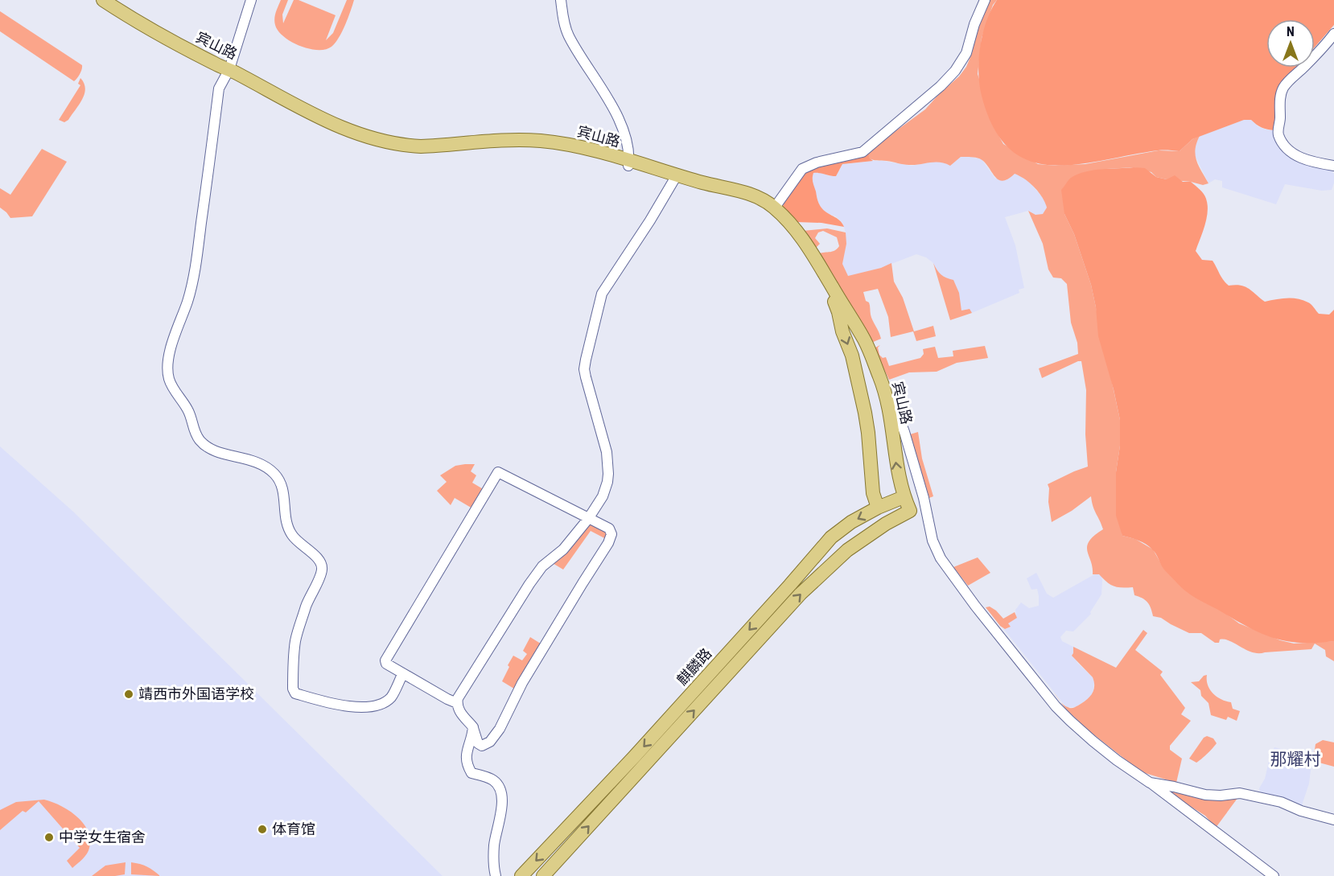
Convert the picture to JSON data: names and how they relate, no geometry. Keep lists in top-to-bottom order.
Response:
{
  "streets": {
    "main road": ["宾山路", "麒麟路"]
  },
  "crossings": [
    ["宾山路", "麒麟路"]
  ],
  "districts": ["那耀村"],
  "places": ["靖西市外国语学校", "体育馆", "中学女生宿舍"],
  "north": "top"
}
